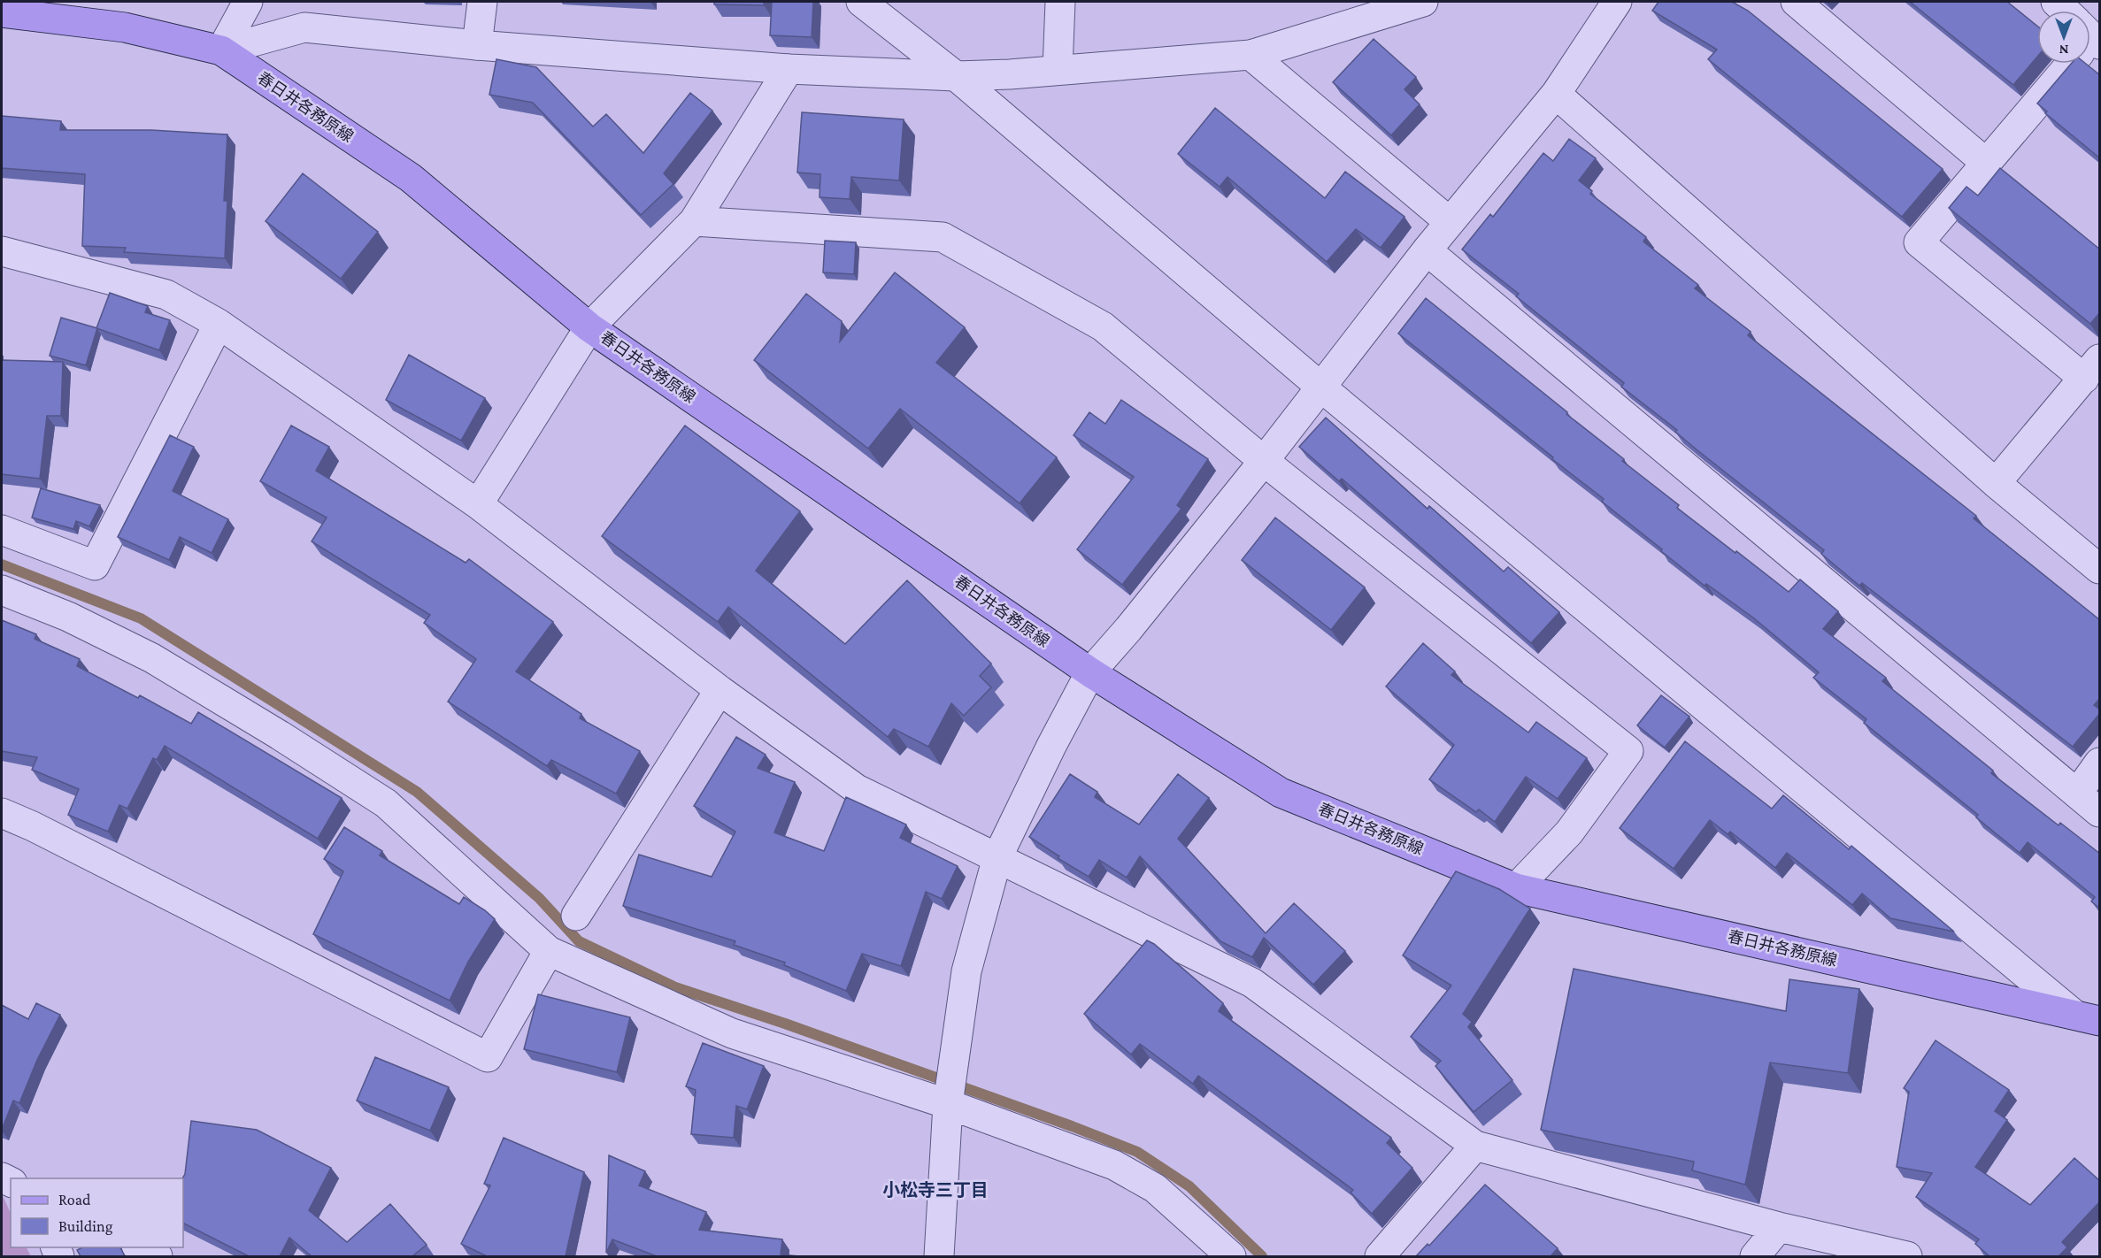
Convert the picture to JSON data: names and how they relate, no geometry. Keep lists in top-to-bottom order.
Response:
{
  "streets": {
    "main road": ["春日井各務原線"]
  },
  "districts": ["小松寺三丁目"],
  "legend": ["Road", "Building"],
  "north": "bottom"
}
